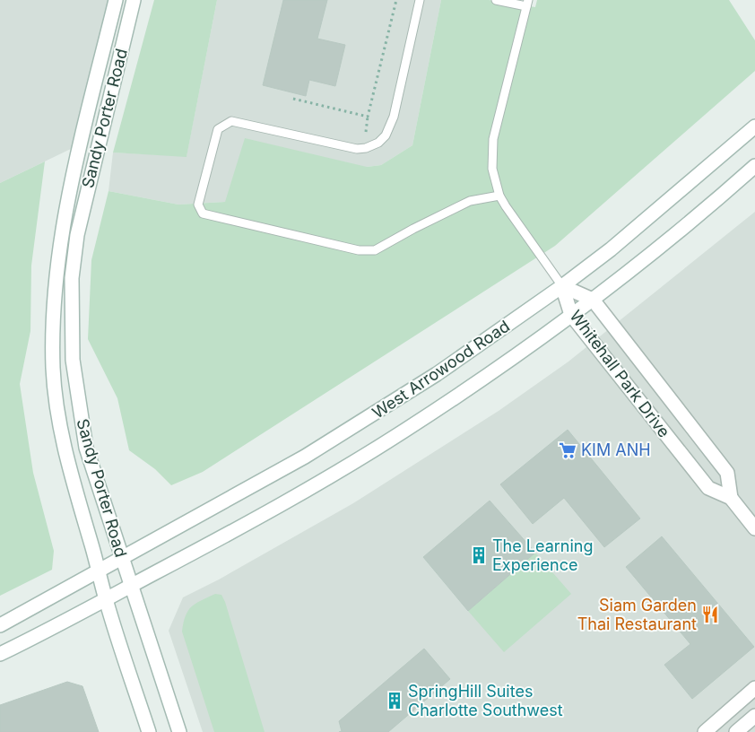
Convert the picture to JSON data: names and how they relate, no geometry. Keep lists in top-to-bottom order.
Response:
{
  "streets": {
    "street": ["Sandy Porter Road", "West Arrowood Road", "Whitehall Park Drive"]
  },
  "crossings": [
    ["Sandy Porter Road", "West Arrowood Road"],
    ["West Arrowood Road", "Whitehall Park Drive"]
  ],
  "places": {
    "supermarket": ["KIM ANH"],
    "building": ["The Learning Experience", "SpringHill Suites Charlotte Southwest"],
    "restaurant": ["Siam Garden Thai Restaurant"]
  }
}
